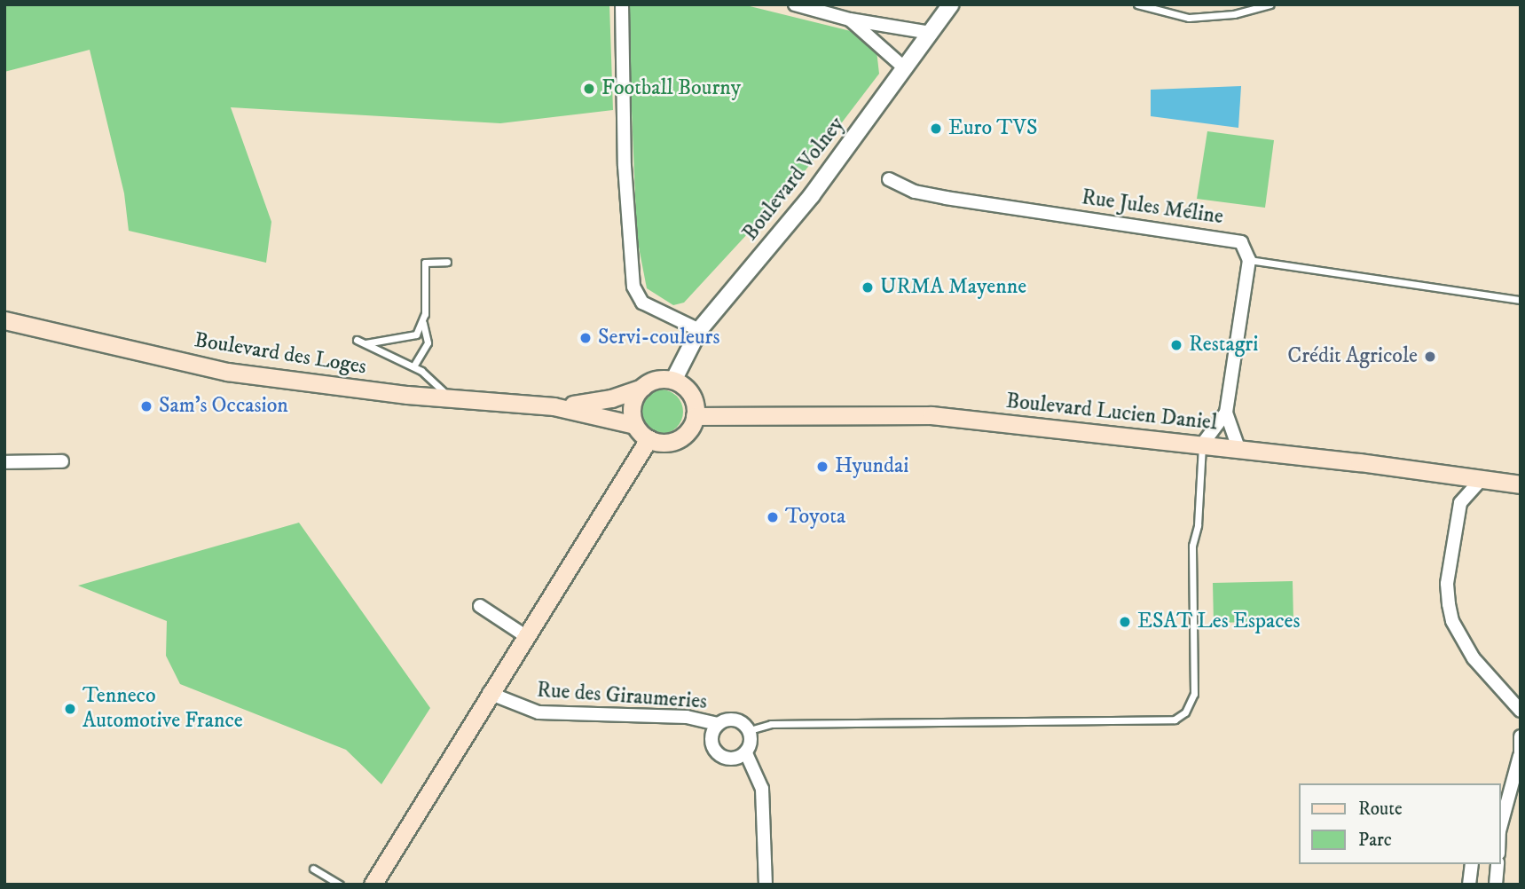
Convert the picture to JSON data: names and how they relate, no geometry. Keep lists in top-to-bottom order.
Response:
{
  "streets": {
    "main road": ["Boulevard des Loges", "Boulevard Lucien Daniel"],
    "street": ["Boulevard Volney", "Rue Jules Méline", "Rue des Giraumeries"]
  },
  "crossings": [
    ["Boulevard Volney", "Boulevard des Loges"],
    ["Boulevard Volney", "Boulevard Lucien Daniel"],
    ["Boulevard des Loges", "Boulevard Lucien Daniel"]
  ],
  "places": [
    "Football Bourny",
    "Euro TVS",
    "URMA Mayenne",
    "Servi-couleurs",
    "Restagri",
    "Crédit Agricole",
    "Sam's Occasion",
    "Hyundai",
    "Toyota",
    "ESAT Les Espaces",
    "Tenneco Automotive France"
  ],
  "legend": ["Route", "Parc"]
}
